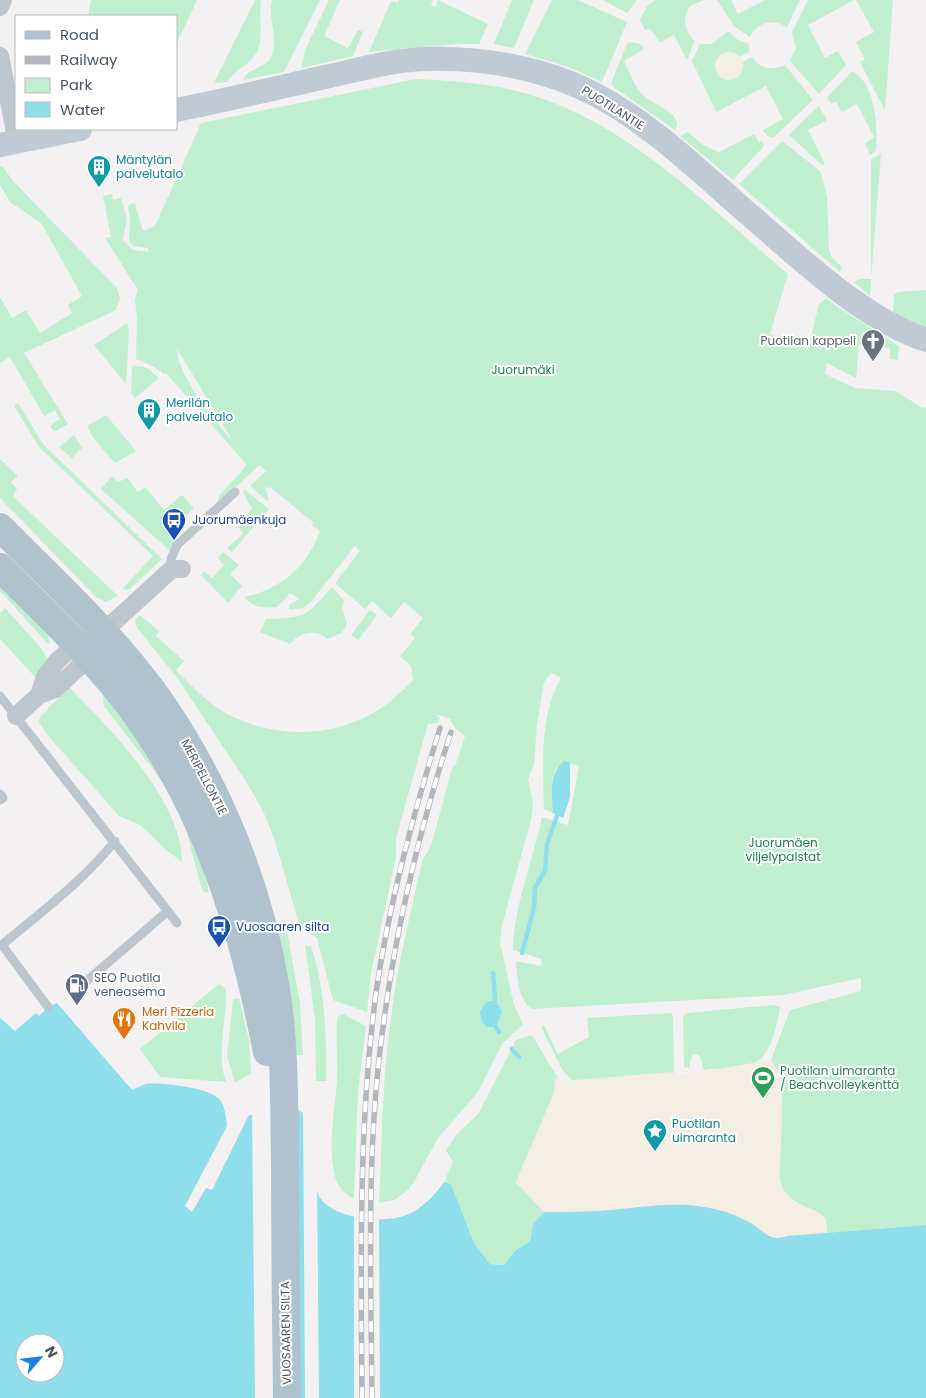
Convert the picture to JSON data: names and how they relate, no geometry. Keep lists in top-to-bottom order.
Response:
{
  "streets": {
    "main road": ["MERIPELLONTIE", "VUOSAAREN SILTA"],
    "street": ["PUOTILANTIE"]
  },
  "crossings": [
    ["MERIPELLONTIE", "VUOSAAREN SILTA"]
  ],
  "parks": ["Juorumäki", "Juorumäen viljelypalstat"],
  "places": {
    "building": ["Mäntylän palvelutalo", "Merilän palvelutalo"],
    "church": ["Puotilan kappeli"],
    "bus stop": ["Juorumäenkuja", "Vuosaaren silta"],
    "fuel station": ["SEO Puotila veneasema"],
    "restaurant": ["Meri Pizzeria Kahvila"],
    "sports": ["Puotilan uimaranta / Beachvolleykenttä"],
    "place": ["Puotilan uimaranta"]
  },
  "legend": [
    "Road",
    "Railway",
    "Park",
    "Water"
  ],
  "north": "top right"
}
